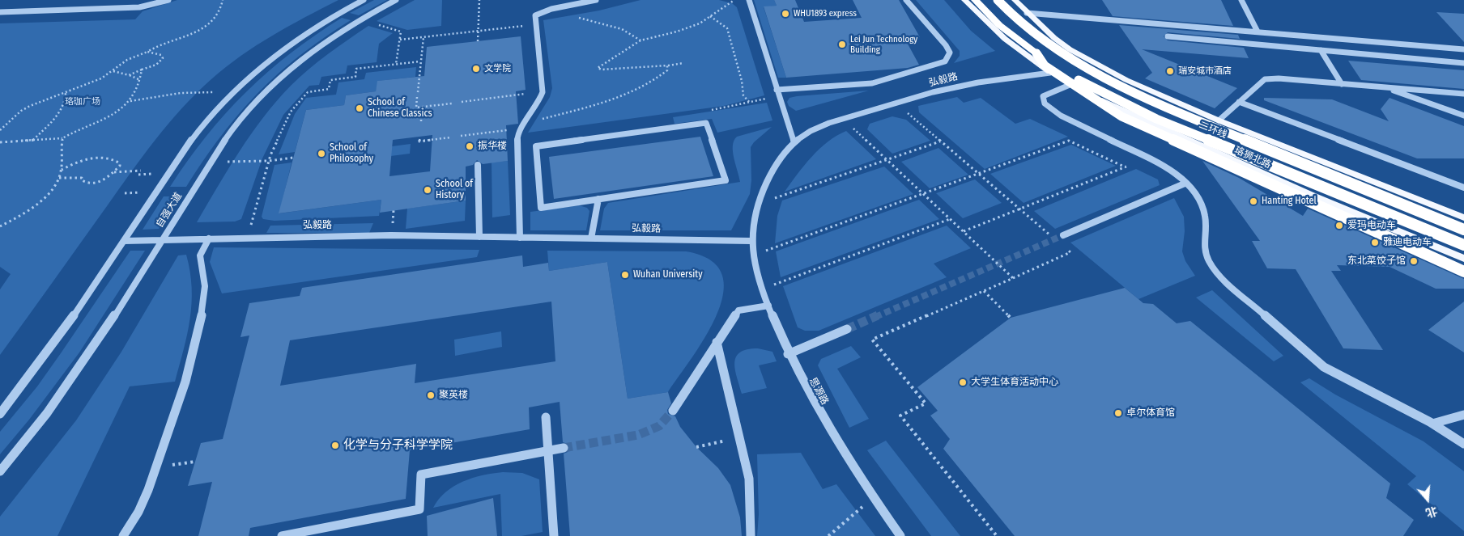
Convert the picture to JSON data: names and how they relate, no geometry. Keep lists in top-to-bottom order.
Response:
{
  "streets": {
    "highway": ["二环线"],
    "main road": ["珞狮北路"],
    "street": ["弘毅路", "自强大道", "思源路"]
  },
  "crossings": [
    ["弘毅路", "珞狮北路"],
    ["弘毅路", "自强大道"],
    ["弘毅路", "思源路"]
  ],
  "parks": ["珞珈广场"],
  "places": [
    "WHU1893 express",
    "Lei Jun Technology Building",
    "文学院",
    "瑞安城市酒店",
    "School of Chinese Classics",
    "振华楼",
    "School of Philosophy",
    "School of History",
    "Hanting Hotel",
    "爱玛电动车",
    "雅迪电动车",
    "东北菜饺子馆",
    "Wuhan University",
    "大学生体育活动中心",
    "聚英楼",
    "卓尔体育馆",
    "化学与分子科学学院"
  ],
  "north": "bottom"
}
